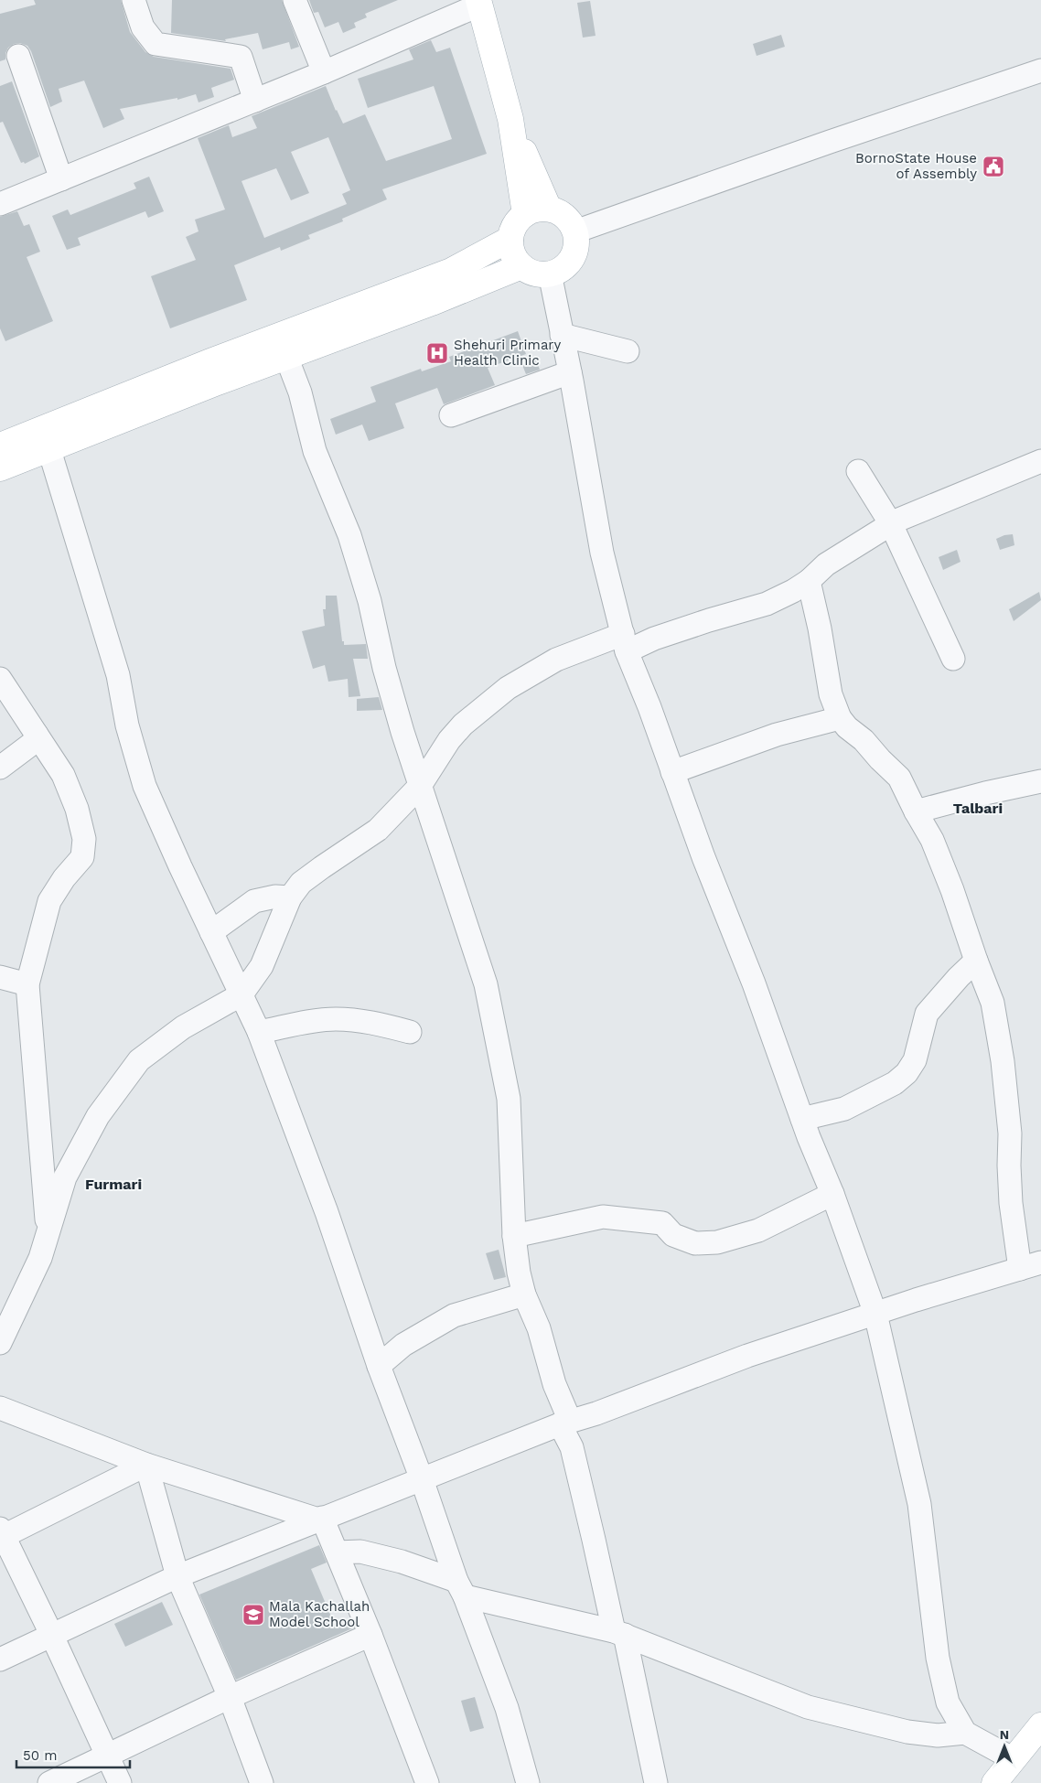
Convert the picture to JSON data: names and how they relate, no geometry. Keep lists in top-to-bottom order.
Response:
{
  "districts": ["Talbari", "Furmari"],
  "places": {
    "public building": ["BornoState House of Assembly"],
    "hospital": ["Shehuri Primary Health Clinic"],
    "school or university": ["Mala Kachallah Model School"]
  },
  "scale_bar": "50 m",
  "north": "top"
}
